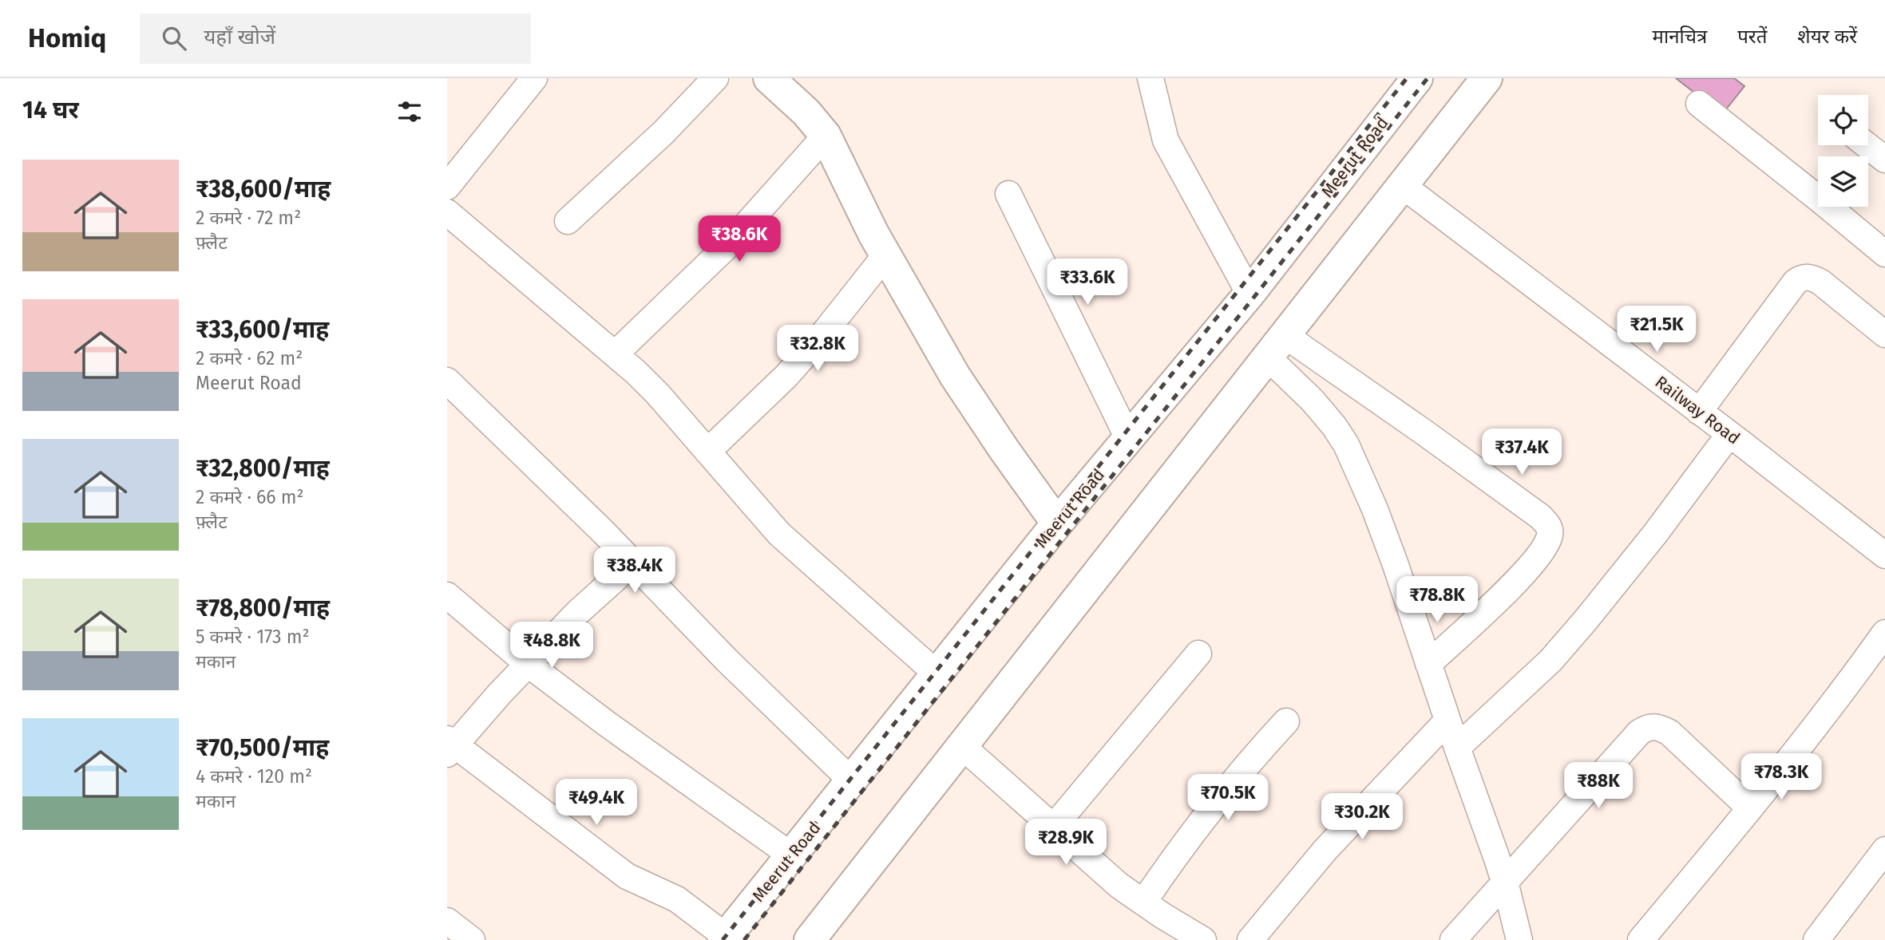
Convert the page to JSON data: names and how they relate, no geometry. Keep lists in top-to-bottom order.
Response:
{
  "streets": {
    "main road": ["Meerut Road"],
    "street": ["Railway Road"]
  },
  "page": {
    "header": "Homiq",
    "search": "यहाँ खोजें",
    "nav": ["मानचित्र", "परतें", "शेयर करें"],
    "heading": "14 घर",
    "list": [
      {
        "name": "₹38,600/माह",
        "note": "2 कमरे · 72 m² · फ़्लैट"
      },
      {
        "name": "₹33,600/माह",
        "note": "2 कमरे · 62 m² · Meerut Road"
      },
      {
        "name": "₹32,800/माह",
        "note": "2 कमरे · 66 m² · फ़्लैट"
      },
      {
        "name": "₹78,800/माह",
        "note": "5 कमरे · 173 m² · मकान"
      },
      {
        "name": "₹70,500/माह",
        "note": "4 कमरे · 120 m² · मकान"
      }
    ],
    "price": [
      "₹38.6K",
      "₹33.6K",
      "₹21.5K",
      "₹32.8K",
      "₹37.4K",
      "₹38.4K",
      "₹78.8K",
      "₹48.8K",
      "₹78.3K",
      "₹88K",
      "₹70.5K",
      "₹49.4K",
      "₹30.2K",
      "₹28.9K"
    ]
  }
}
